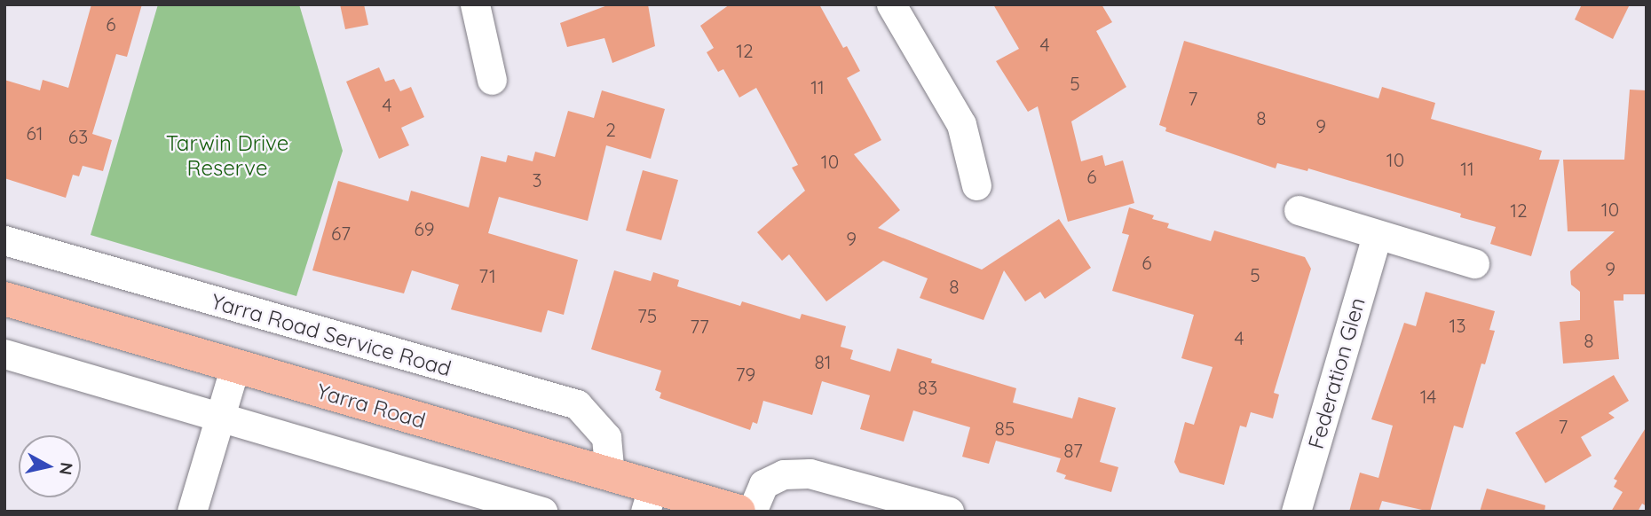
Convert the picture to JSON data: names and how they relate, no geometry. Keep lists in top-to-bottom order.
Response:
{
  "streets": {
    "main road": ["Yarra Road"],
    "street": ["Yarra Road Service Road", "Federation Glen"]
  },
  "crossings": [
    ["Yarra Road Service Road", "Yarra Road"]
  ],
  "parks": ["Tarwin Drive Reserve"],
  "house_numbers": [
    "6",
    "4",
    "12",
    "5",
    "11",
    "7",
    "4",
    "8",
    "9",
    "2",
    "61",
    "63",
    "10",
    "10",
    "11",
    "6",
    "3",
    "10",
    "12",
    "69",
    "67",
    "9",
    "6",
    "9",
    "5",
    "71",
    "8",
    "75",
    "13",
    "77",
    "4",
    "8",
    "81",
    "79",
    "83",
    "14",
    "7",
    "85",
    "87"
  ],
  "north": "right"
}
